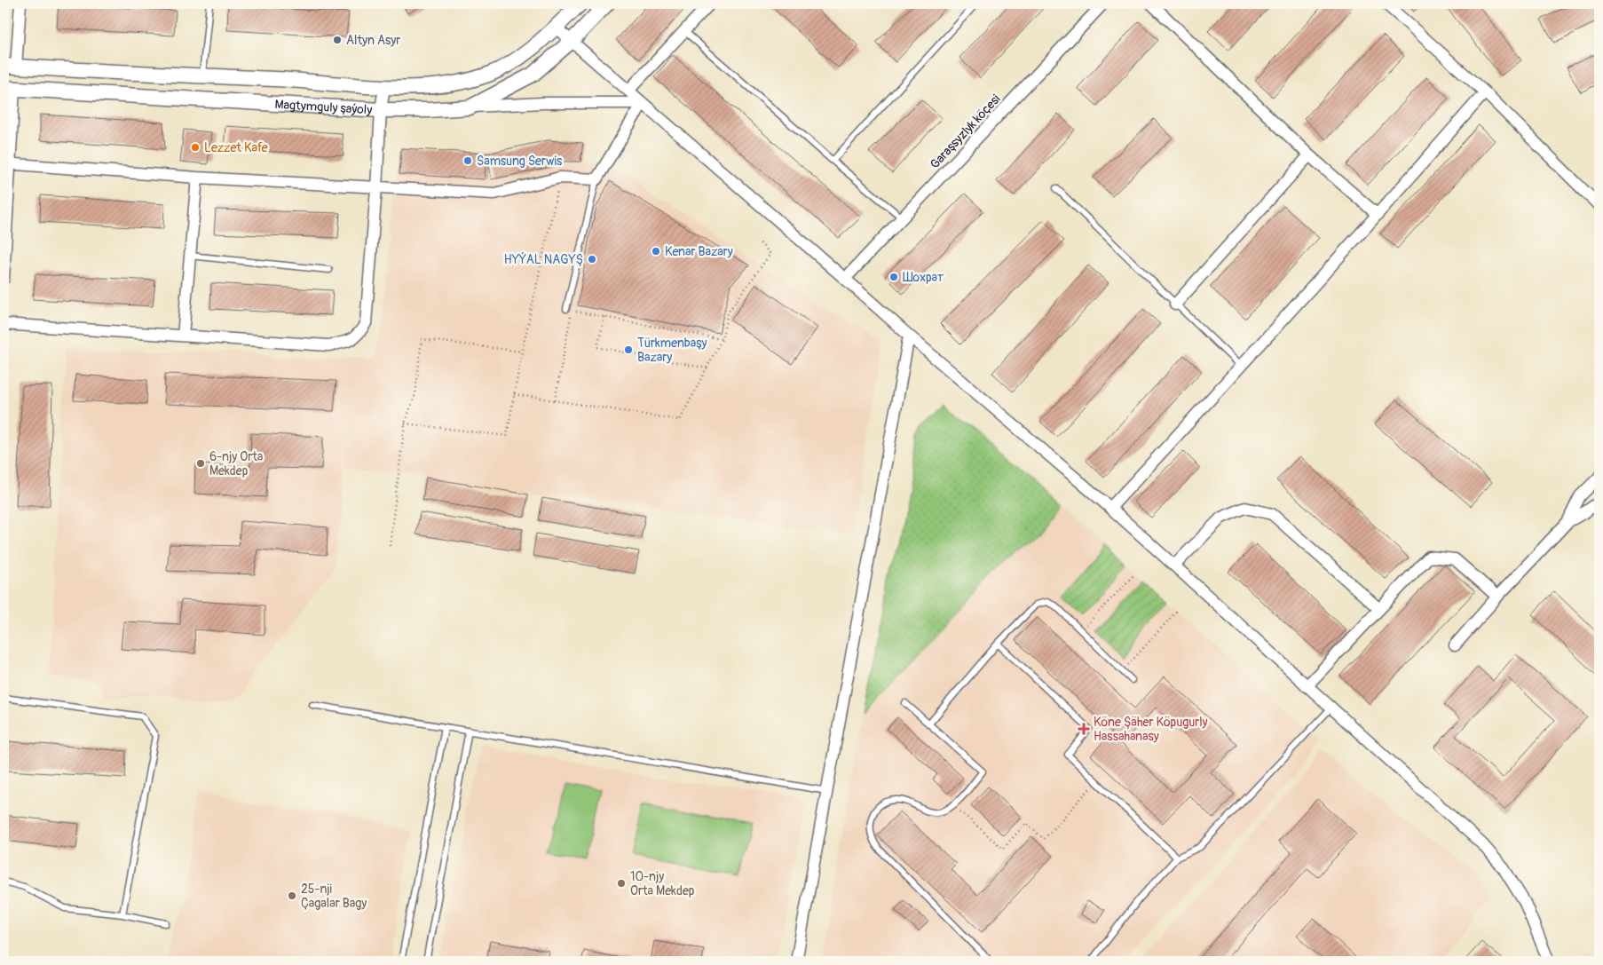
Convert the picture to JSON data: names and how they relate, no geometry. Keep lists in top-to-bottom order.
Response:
{
  "streets": {
    "street": ["Magtymguly şaýoly", "Garaşsyzlyk köçesi"]
  },
  "places": {
    "other": [
      "Altyn Asyr",
      "Lezzet Kafe",
      "Samsung Serwis",
      "Kenar Bazary",
      "HYÝAL NAGYŞ",
      "Шохрат",
      "Türkmenbaşy Bazary",
      "6-njy Orta Mekdep",
      "10-njy Orta Mekdep",
      "25-nji Çagalar Bagy"
    ],
    "health": ["Köne Şäher Köpugurly Hassahanasy"]
  }
}
